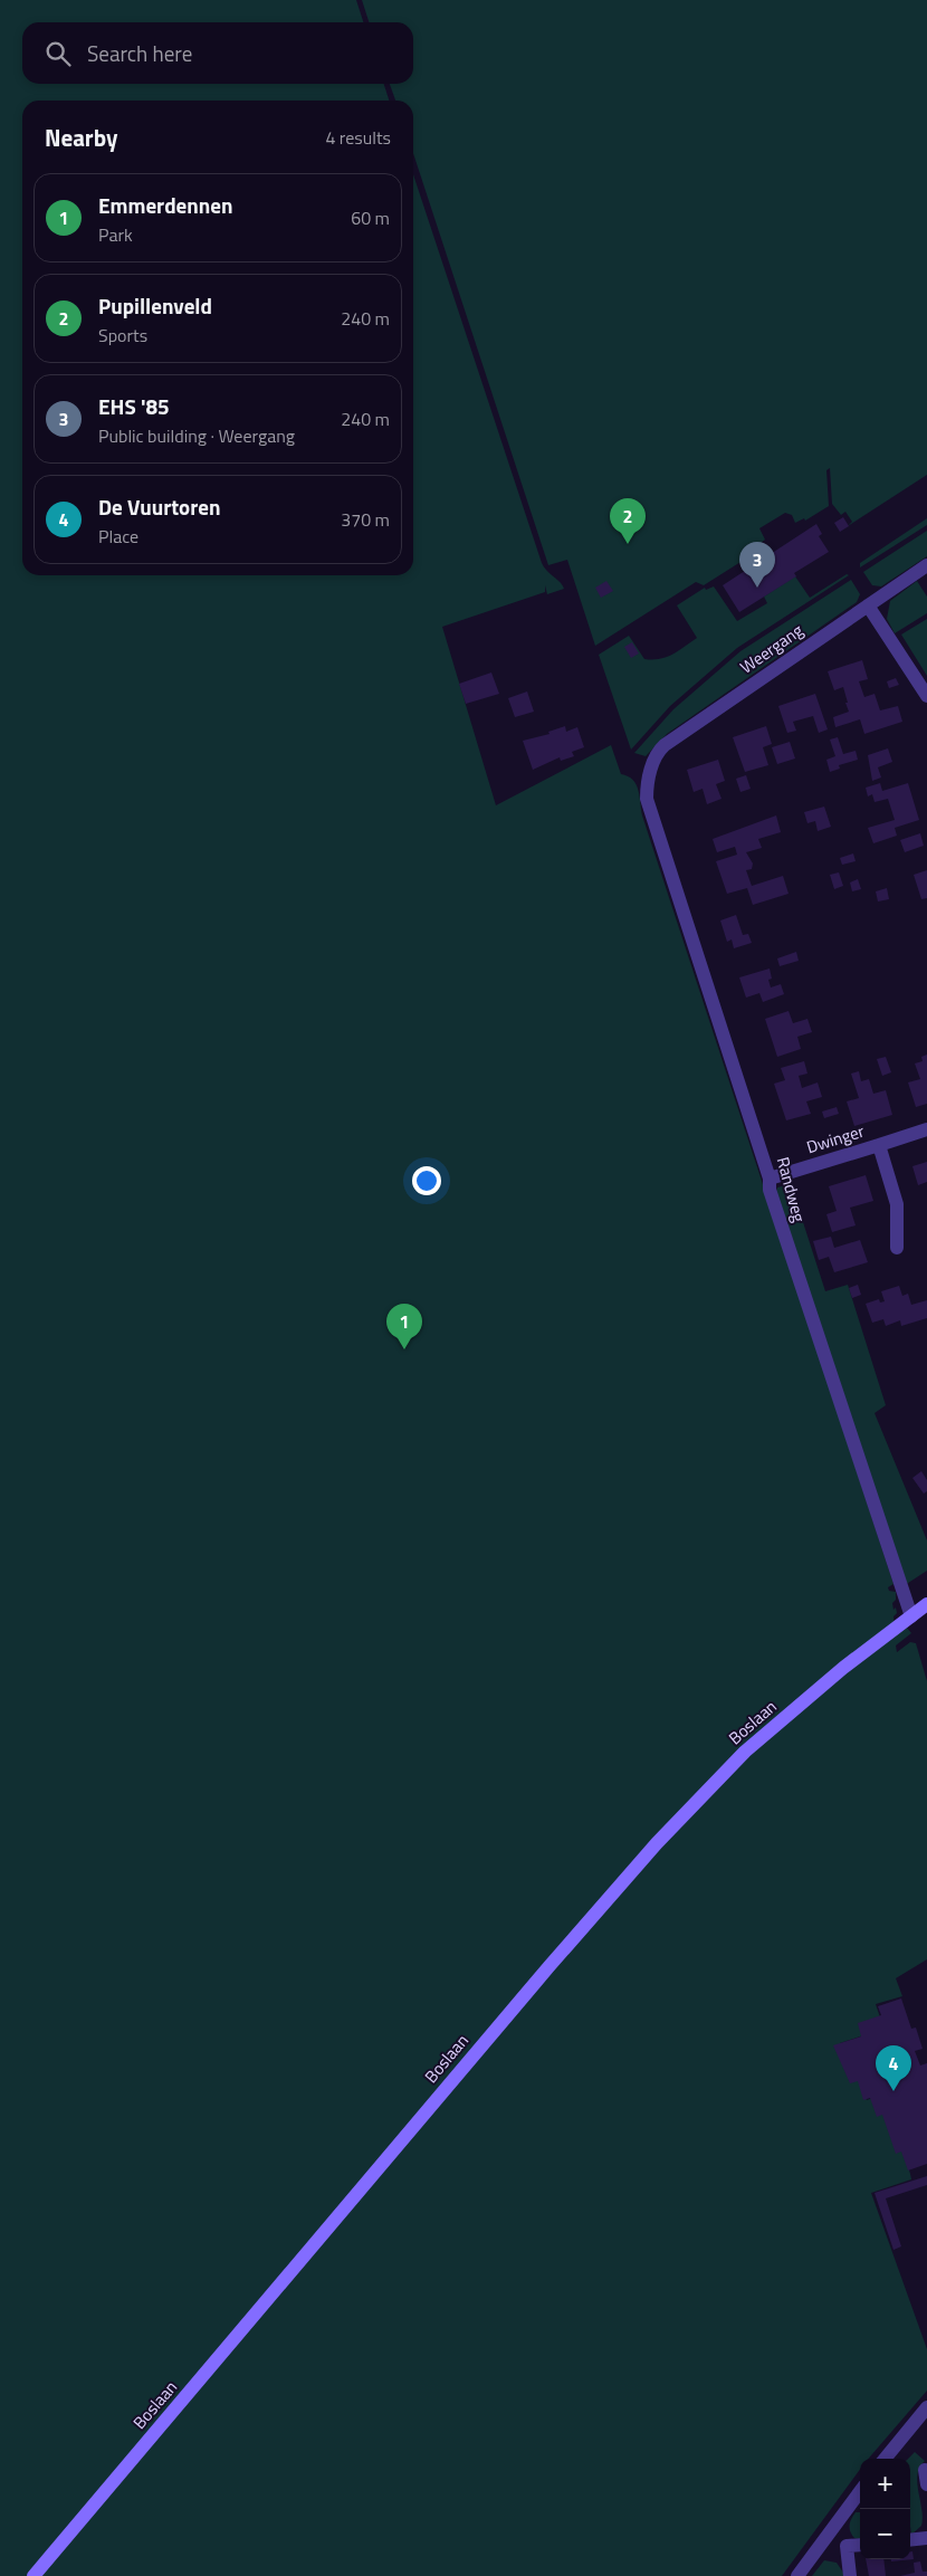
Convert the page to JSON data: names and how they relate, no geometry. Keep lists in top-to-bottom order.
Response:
{
  "streets": {
    "main road": ["Boslaan"],
    "street": ["Weergang", "Dwinger", "Randweg"]
  },
  "crossings": [
    ["Weergang", "Randweg"],
    ["Dwinger", "Randweg"],
    ["Randweg", "Boslaan"]
  ],
  "page": {
    "search": "Search here",
    "heading": ["Nearby", "4 results"],
    "list": [
      {
        "mark": "1",
        "name": "Emmerdennen",
        "note": "Park",
        "value": "60 m"
      },
      {
        "mark": "2",
        "name": "Pupillenveld",
        "note": "Sports",
        "value": "240 m"
      },
      {
        "mark": "3",
        "name": "EHS '85",
        "note": "Public building · Weergang",
        "value": "240 m"
      },
      {
        "mark": "4",
        "name": "De Vuurtoren",
        "note": "Place",
        "value": "370 m"
      }
    ],
    "pins": [
      "2",
      "3",
      "1",
      "4"
    ],
    "map_buttons": ["+", "−"]
  }
}
